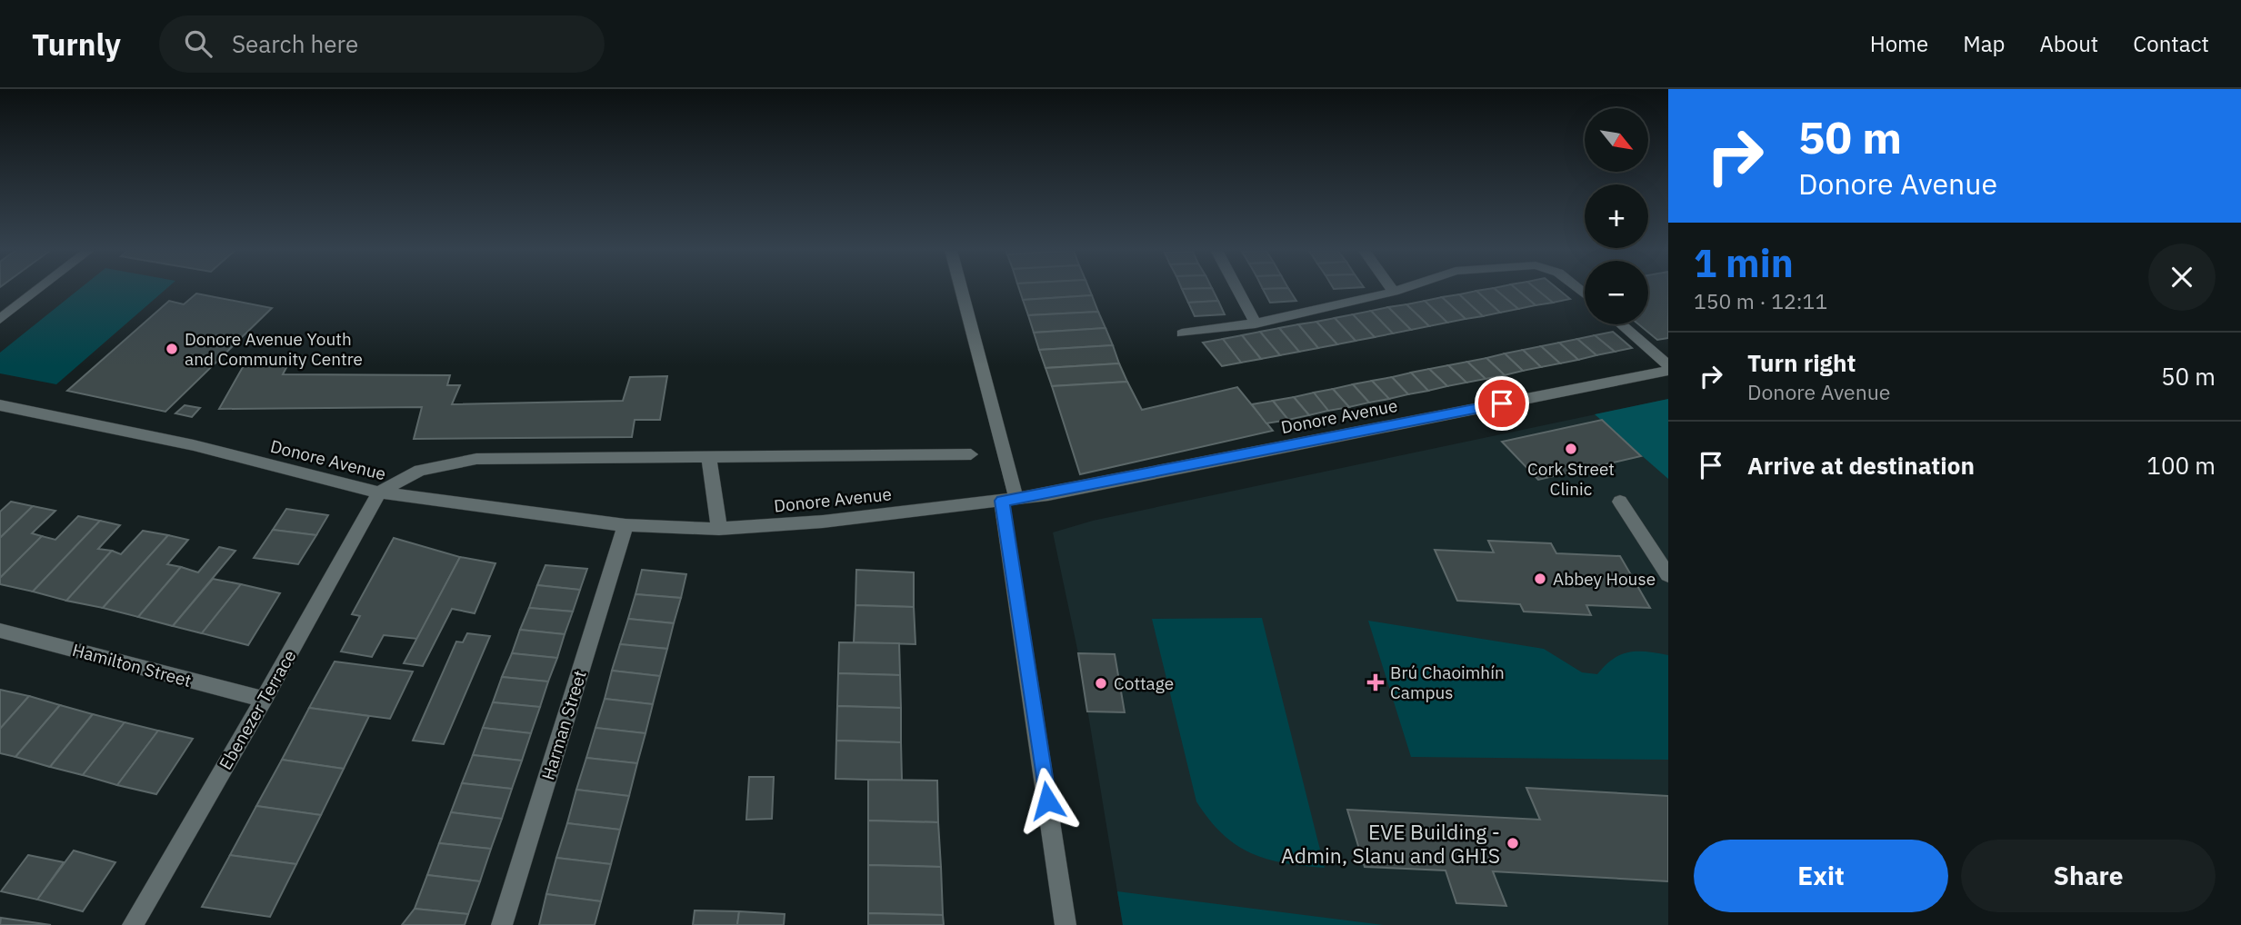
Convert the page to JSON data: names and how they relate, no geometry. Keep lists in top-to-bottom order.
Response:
{
  "streets": {
    "street": [
      "Donore Avenue",
      "Hamilton Street",
      "Ebenezer Terrace",
      "Harman Street"
    ]
  },
  "crossings": [
    ["Donore Avenue", "Ebenezer Terrace"],
    ["Donore Avenue", "Harman Street"],
    ["Hamilton Street", "Ebenezer Terrace"]
  ],
  "places": {
    "other": [
      "Donore Avenue Youth and Community Centre",
      "Cork Street Clinic",
      "Abbey House",
      "Cottage",
      "EVE Building - Admin, Slanu and GHIS"
    ],
    "health": ["Brú Chaoimhín Campus"]
  },
  "north": "bottom right",
  "page": {
    "header": "Turnly",
    "search": "Search here",
    "nav": [
      "Home",
      "Map",
      "About",
      "Contact"
    ],
    "turn": ["50 m", "Donore Avenue"],
    "map_buttons": ["+", "−"],
    "heading": ["1 min", "150 m · 12:11"],
    "list": [
      {
        "name": "Turn right",
        "note": "Donore Avenue",
        "value": "50 m"
      },
      {
        "name": "Arrive at destination",
        "value": "100 m"
      }
    ],
    "buttons": ["Exit", "Share"]
  }
}
